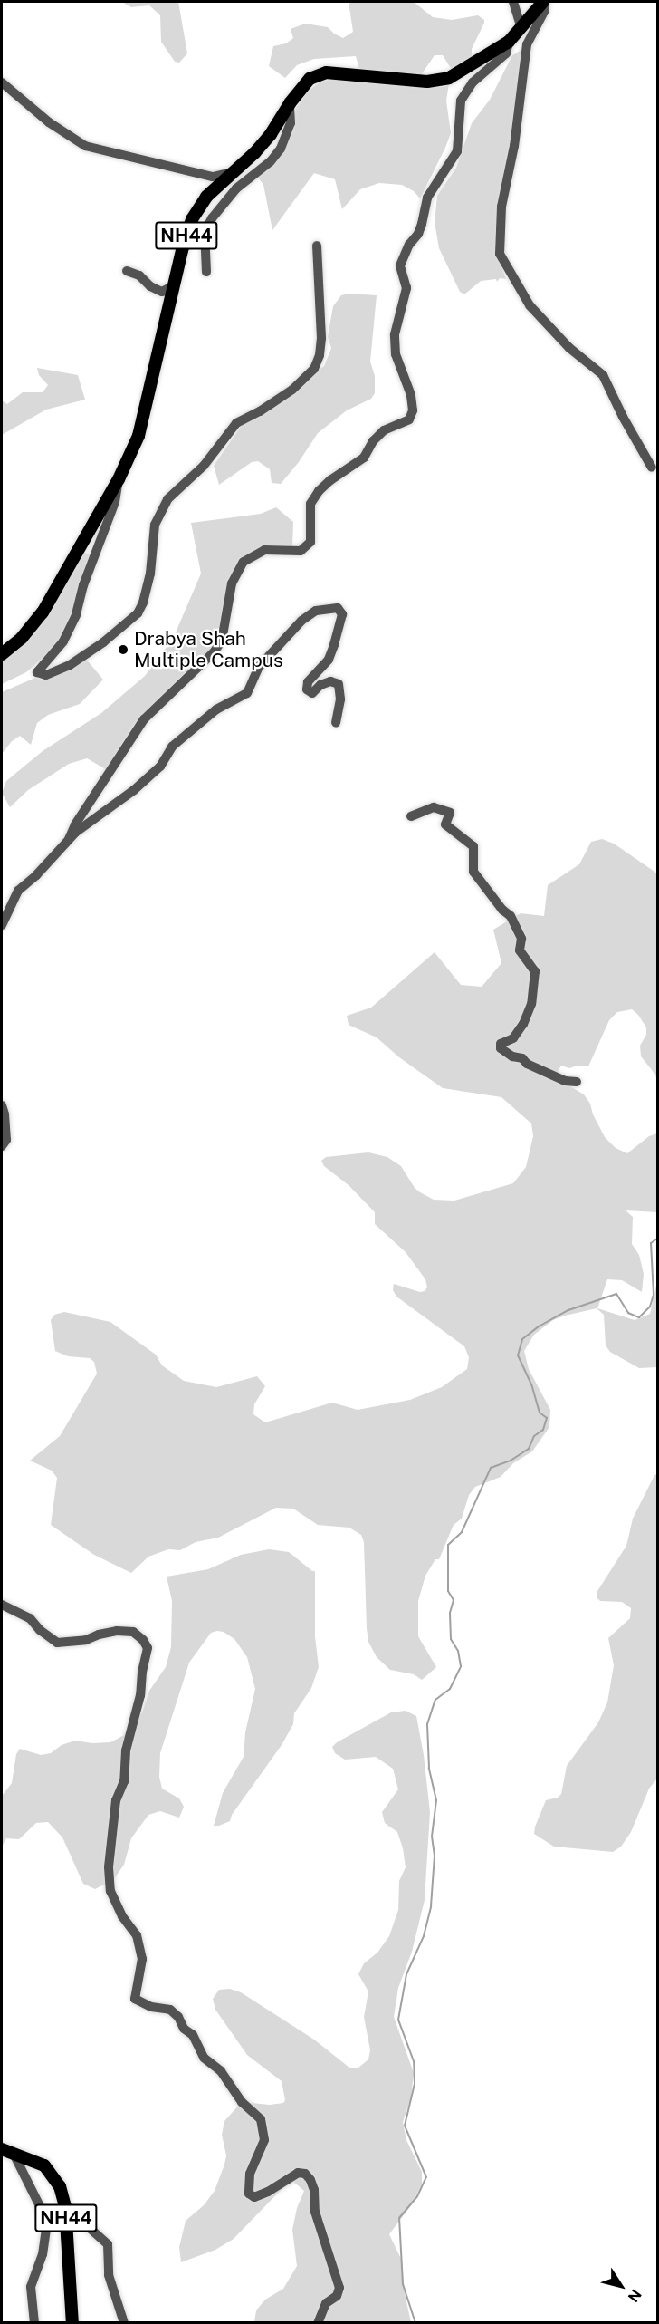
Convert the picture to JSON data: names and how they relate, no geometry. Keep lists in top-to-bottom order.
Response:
{
  "streets": {
    "main road": ["NH44"]
  },
  "places": ["Drabya Shah Multiple Campus"],
  "north": "bottom right"
}
